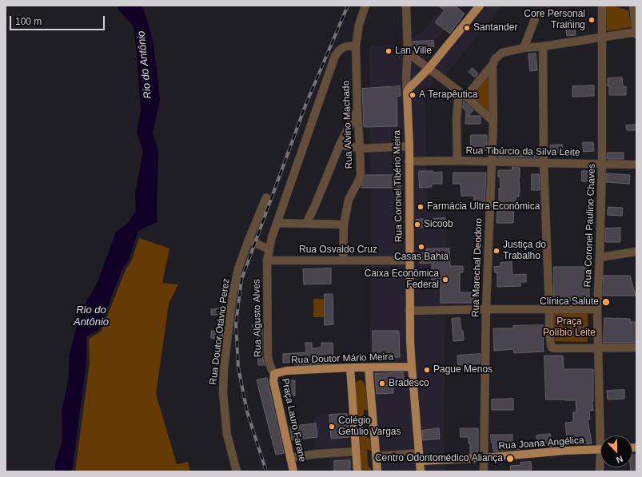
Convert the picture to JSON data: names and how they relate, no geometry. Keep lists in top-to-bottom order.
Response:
{
  "streets": {
    "main road": [
      "Rua Coronel Tibério Meira",
      "Rua Doutor Mário Meira",
      "Praça Lauro Farane",
      "Rua Joana Angélica"
    ],
    "street": [
      "Rua Alvino Machado",
      "Rua Tibúrcio da Silva Leite",
      "Rua Coronel Paulino Chaves",
      "Rua Osvaldo Cruz",
      "Rua Marechal Deodoro",
      "Rua Algusto Alves",
      "Rua Doutor Otávio Perez"
    ]
  },
  "crossings": [
    ["Rua Alvino Machado", "Rua Osvaldo Cruz"],
    ["Rua Tibúrcio da Silva Leite", "Rua Coronel Tibério Meira"],
    ["Rua Tibúrcio da Silva Leite", "Rua Coronel Paulino Chaves"],
    ["Rua Tibúrcio da Silva Leite", "Rua Marechal Deodoro"],
    ["Rua Coronel Tibério Meira", "Rua Osvaldo Cruz"],
    ["Rua Coronel Tibério Meira", "Rua Doutor Mário Meira"],
    ["Rua Coronel Tibério Meira", "Rua Joana Angélica"],
    ["Rua Osvaldo Cruz", "Rua Algusto Alves"],
    ["Rua Marechal Deodoro", "Rua Joana Angélica"],
    ["Rua Algusto Alves", "Rua Doutor Mário Meira"],
    ["Rua Algusto Alves", "Praça Lauro Farane"],
    ["Rua Doutor Mário Meira", "Praça Lauro Farane"]
  ],
  "water": ["Rio do Antônio"],
  "parks": ["Praça Políbio Leite"],
  "places": [
    "Core Personal Training",
    "Santander",
    "Lan Ville",
    "A Terapêutica",
    "Farmácia Ultra Econômica",
    "Sicoob",
    "Casas Bahia",
    "Justiça do Trabalho",
    "Caixa Econômica Federal",
    "Clínica Salute",
    "Pague Menos",
    "Bradesco",
    "Colégio Getúlio Vargas",
    "Centro Odontomédico Aliança"
  ],
  "scale_bar": "100 m",
  "north": "bottom"
}
